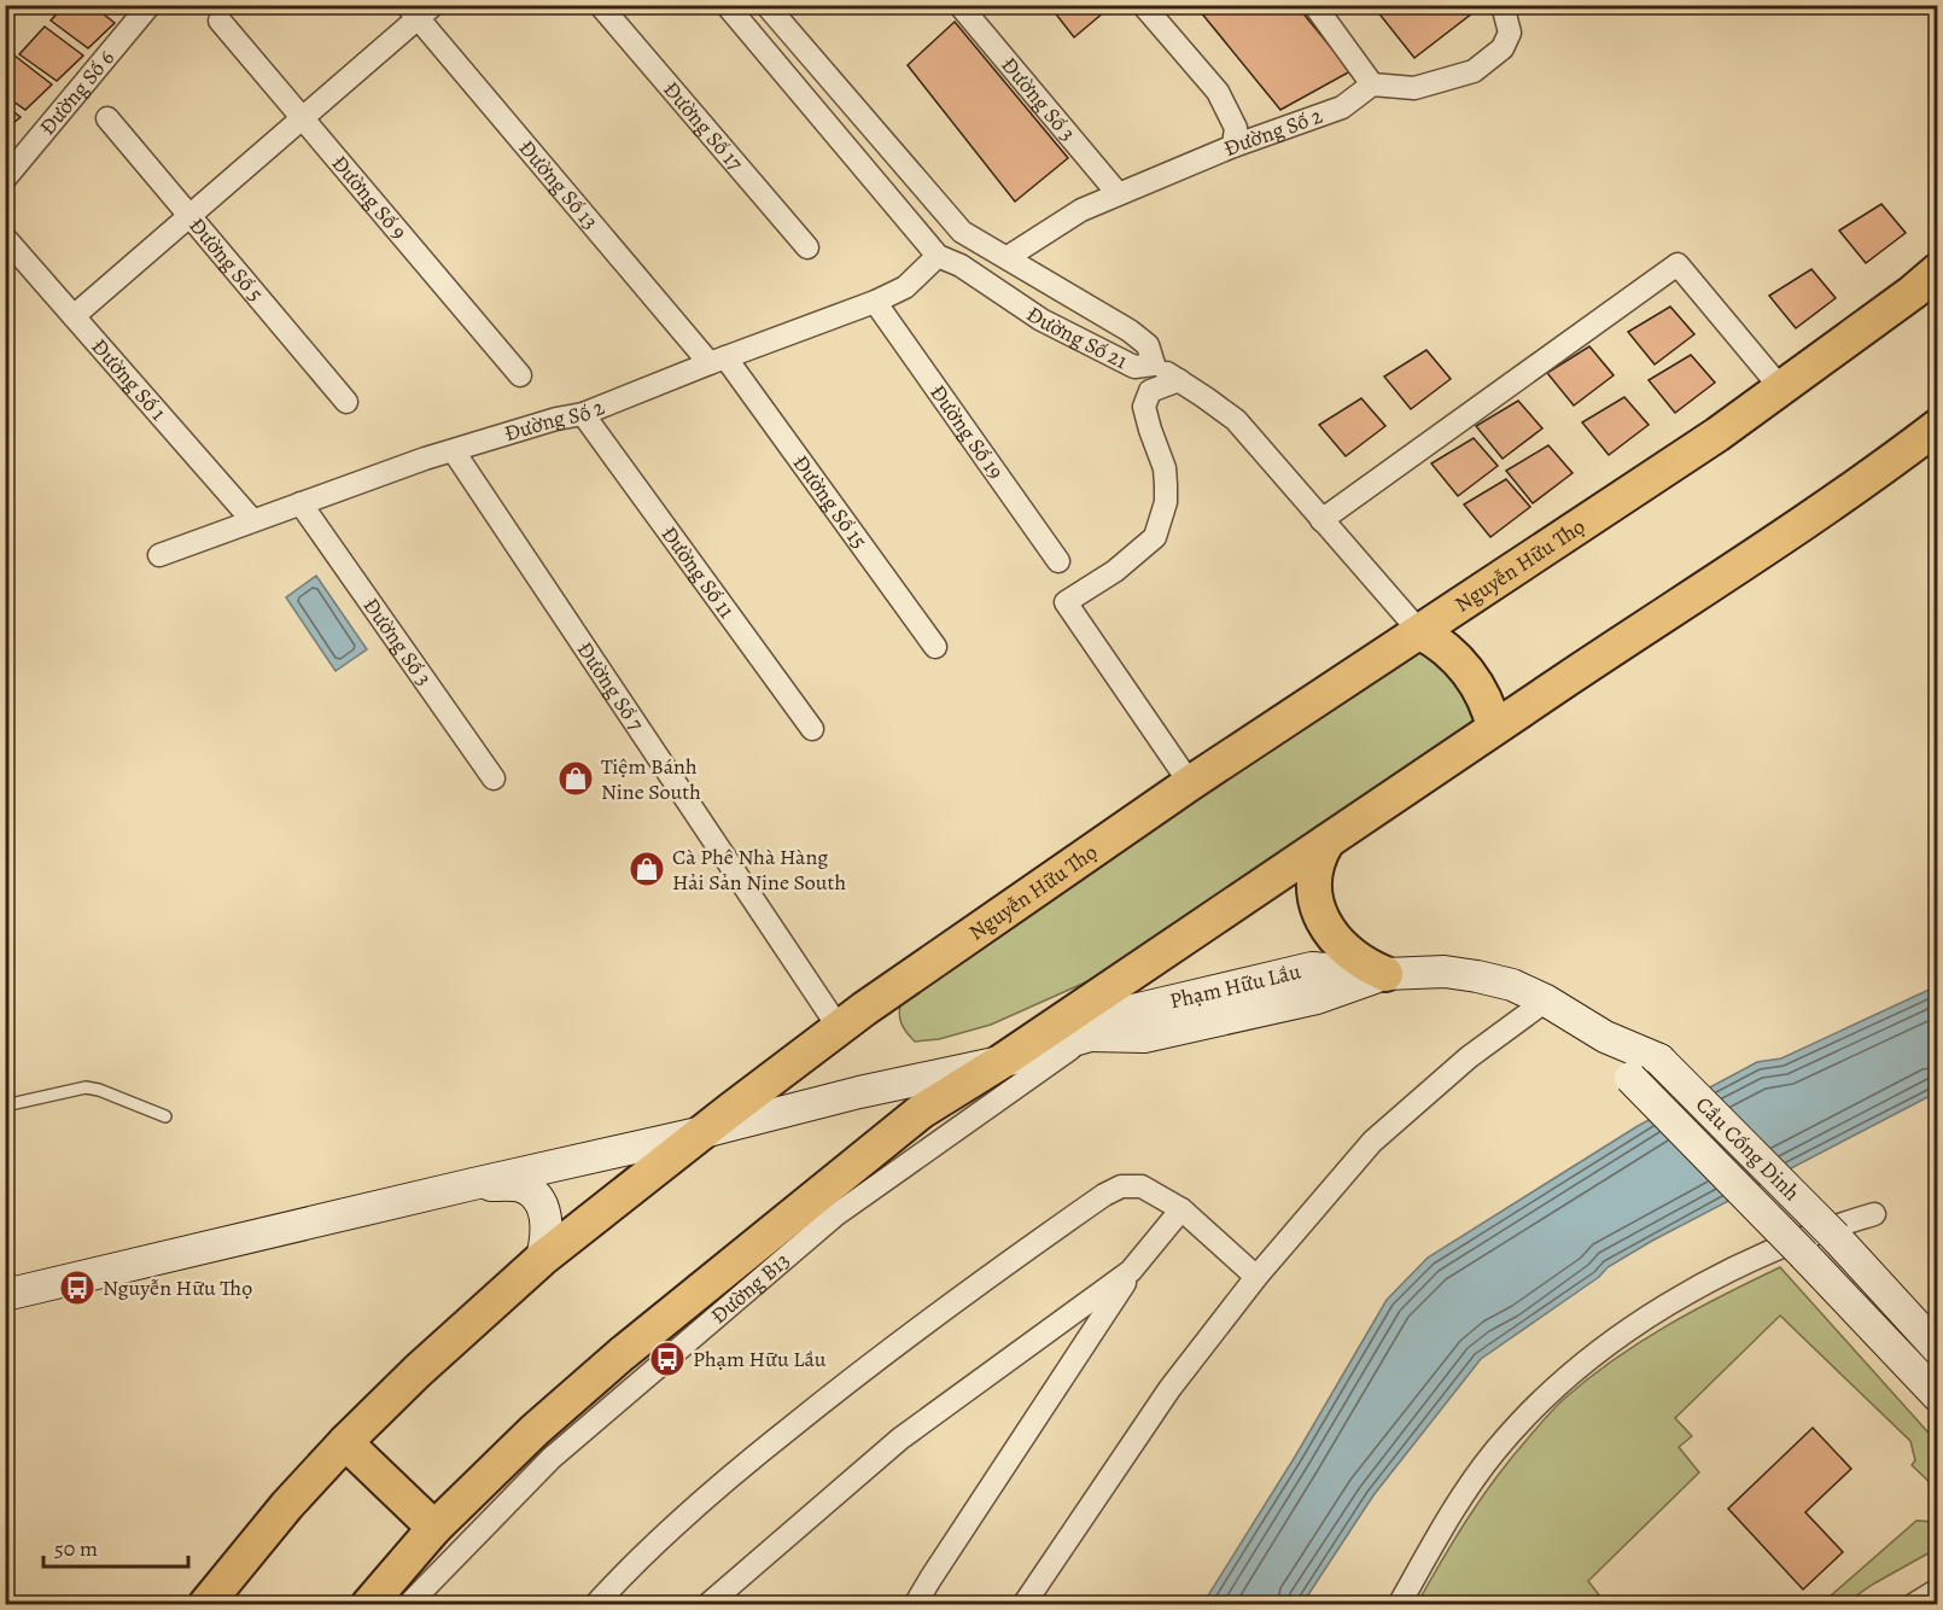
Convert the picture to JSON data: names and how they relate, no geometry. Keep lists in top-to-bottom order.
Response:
{
  "streets": {
    "main road": ["Nguyễn Hữu Thọ", "Phạm Hữu Lầu", "Cầu Cống Dinh"],
    "street": [
      "Đường Số 6",
      "Đường Số 3",
      "Đường Số 17",
      "Đường Số 2",
      "Đường Số 13",
      "Đường Số 9",
      "Đường Số 5",
      "Đường Số 21",
      "Đường Số 1",
      "Đường Số 19",
      "Đường Số 15",
      "Đường Số 11",
      "Đường Số 7",
      "Đường B13"
    ]
  },
  "crossings": [
    ["Đường Số 3", "Đường Số 2"],
    ["Đường Số 2", "Đường Số 13"],
    ["Đường Số 2", "Đường Số 21"],
    ["Đường Số 2", "Đường Số 1"],
    ["Đường Số 2", "Đường Số 19"],
    ["Đường Số 2", "Đường Số 15"],
    ["Đường Số 2", "Đường Số 11"],
    ["Đường Số 2", "Đường Số 7"],
    ["Đường Số 13", "Đường Số 15"],
    ["Nguyễn Hữu Thọ", "Đường Số 7"],
    ["Nguyễn Hữu Thọ", "Phạm Hữu Lầu"],
    ["Phạm Hữu Lầu", "Cầu Cống Dinh"],
    ["Phạm Hữu Lầu", "Đường B13"]
  ],
  "places": {
    "shop": ["Tiệm Bánh Nine South", "Cà Phê Nhà Hàng Hải Sản Nine South"],
    "bus stop": ["Nguyễn Hữu Thọ", "Phạm Hữu Lầu"]
  },
  "scale_bar": "50 m"
}
